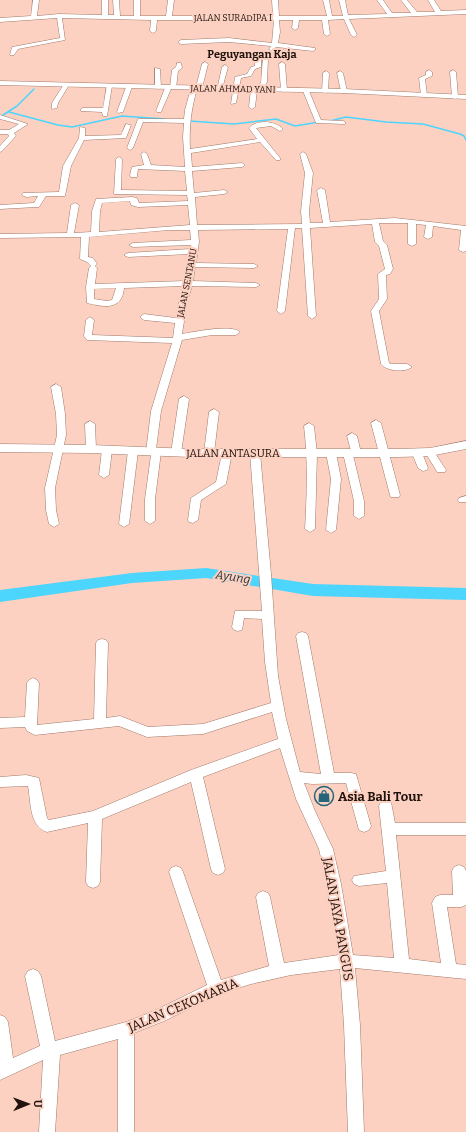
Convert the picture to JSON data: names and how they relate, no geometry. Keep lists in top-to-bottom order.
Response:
{
  "streets": {
    "main road": ["JALAN AHMAD YANI", "JALAN ANTASURA"],
    "street": [
      "JALAN SURADIPA I",
      "JALAN SENTANU",
      "JALAN JAYA PANGUS",
      "JALAN CEKOMARIA"
    ]
  },
  "crossings": [
    ["JALAN AHMAD YANI", "JALAN SENTANU"],
    ["JALAN SENTANU", "JALAN ANTASURA"],
    ["JALAN ANTASURA", "JALAN JAYA PANGUS"],
    ["JALAN JAYA PANGUS", "JALAN CEKOMARIA"]
  ],
  "districts": ["Peguyangan Kaja"],
  "water": ["Ayung"],
  "places": {
    "shop": ["Asia Bali Tour"]
  },
  "north": "right"
}
